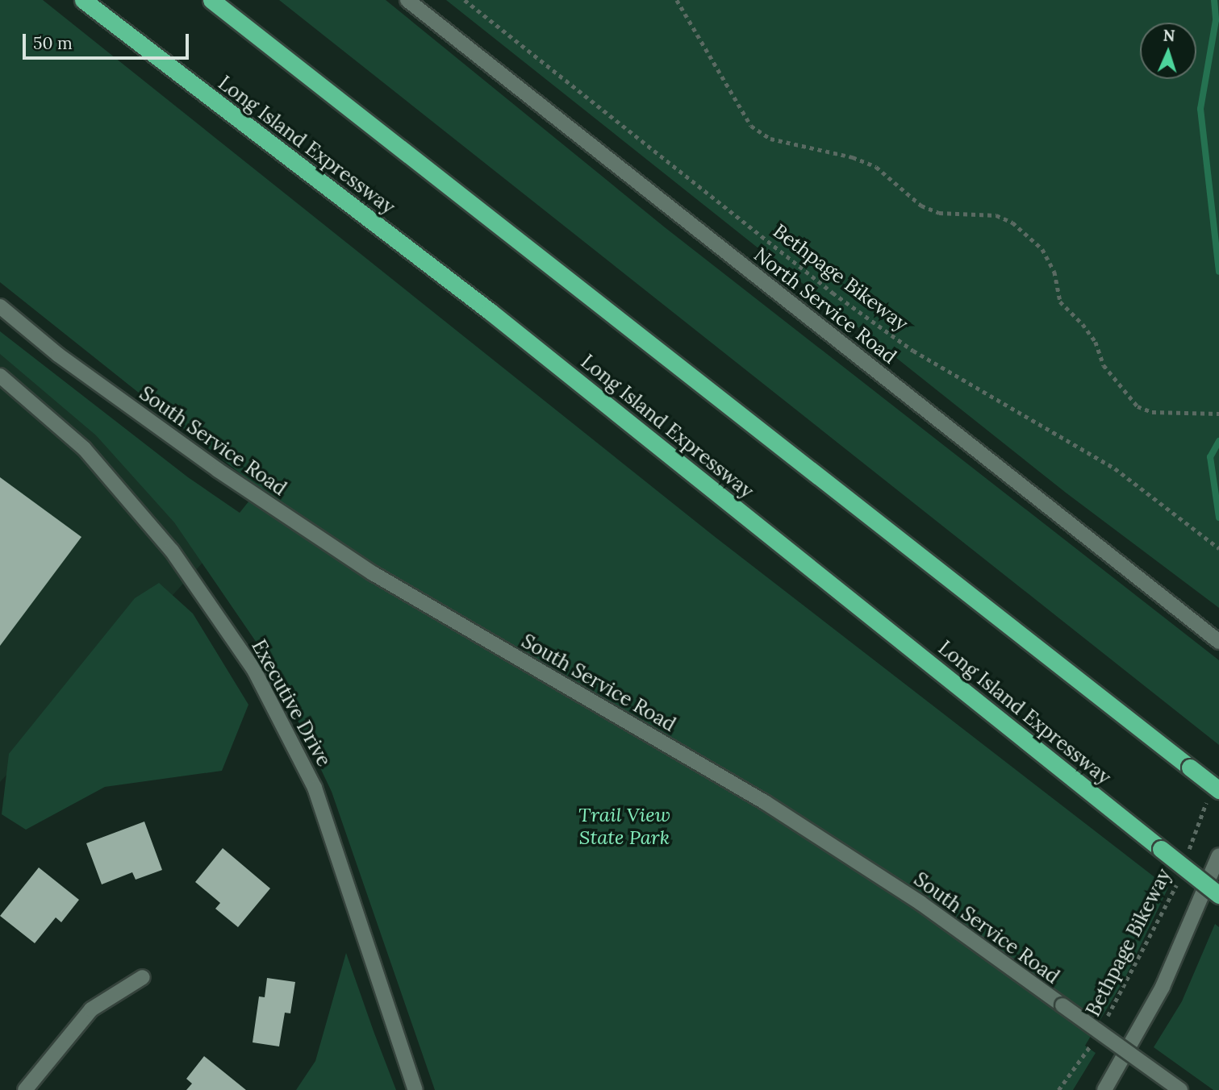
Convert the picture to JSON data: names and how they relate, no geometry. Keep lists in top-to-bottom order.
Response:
{
  "streets": {
    "highway": ["Long Island Expressway"],
    "main road": ["North Service Road", "South Service Road", "Executive Drive"],
    "path": ["Bethpage Bikeway"]
  },
  "parks": ["Trail View State Park"],
  "scale_bar": "50 m",
  "north": "top"
}
